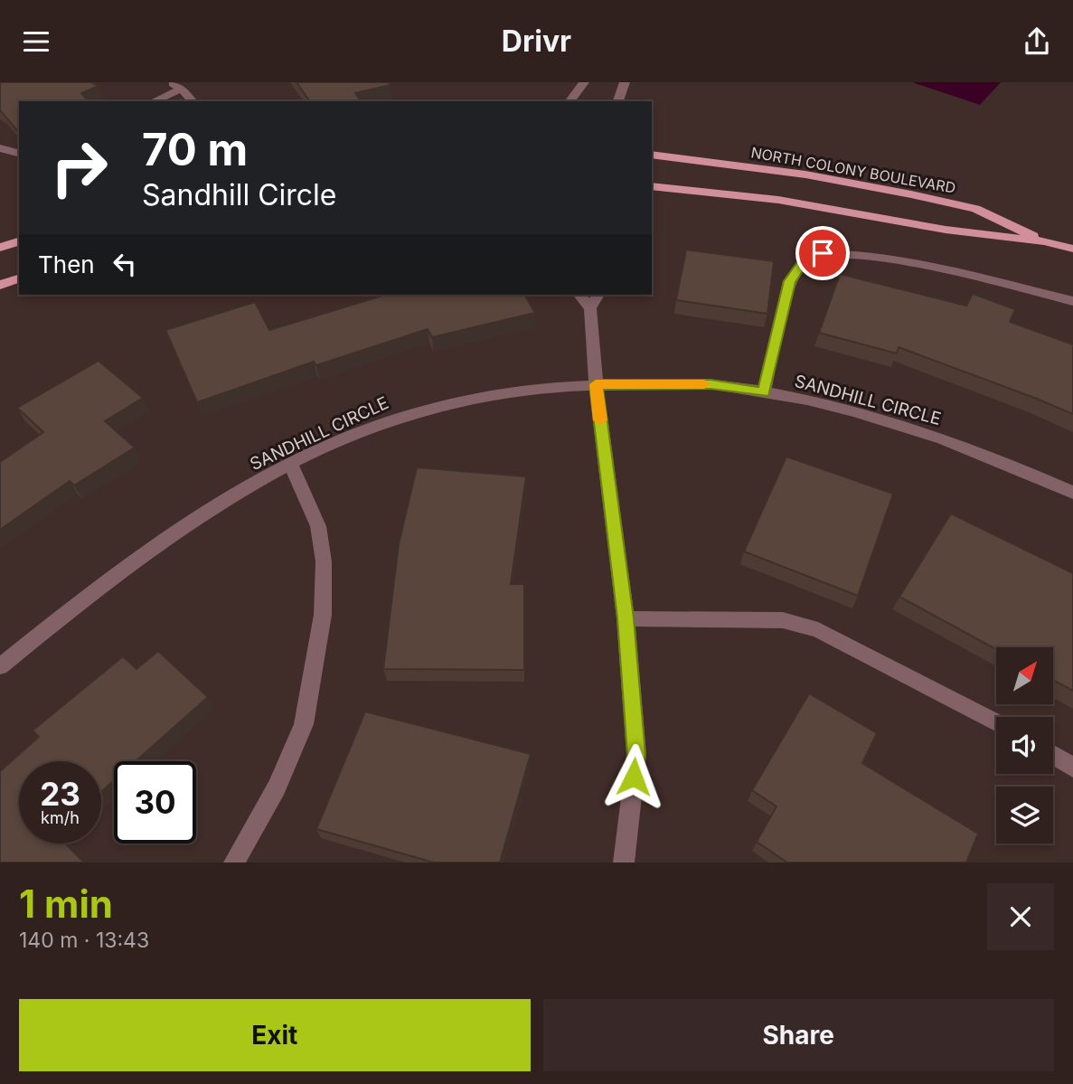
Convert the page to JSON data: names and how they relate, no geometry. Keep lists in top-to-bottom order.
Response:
{
  "streets": {
    "main road": ["NORTH COLONY BOULEVARD"],
    "street": ["SANDHILL CIRCLE"]
  },
  "north": "top right",
  "page": {
    "header": "Drivr",
    "turn": ["70 m", "Sandhill Circle"],
    "then": "Then",
    "speed": "23 km/h",
    "limit": "30",
    "heading": ["1 min", "140 m · 13:43"],
    "buttons": ["Exit", "Share"]
  }
}
